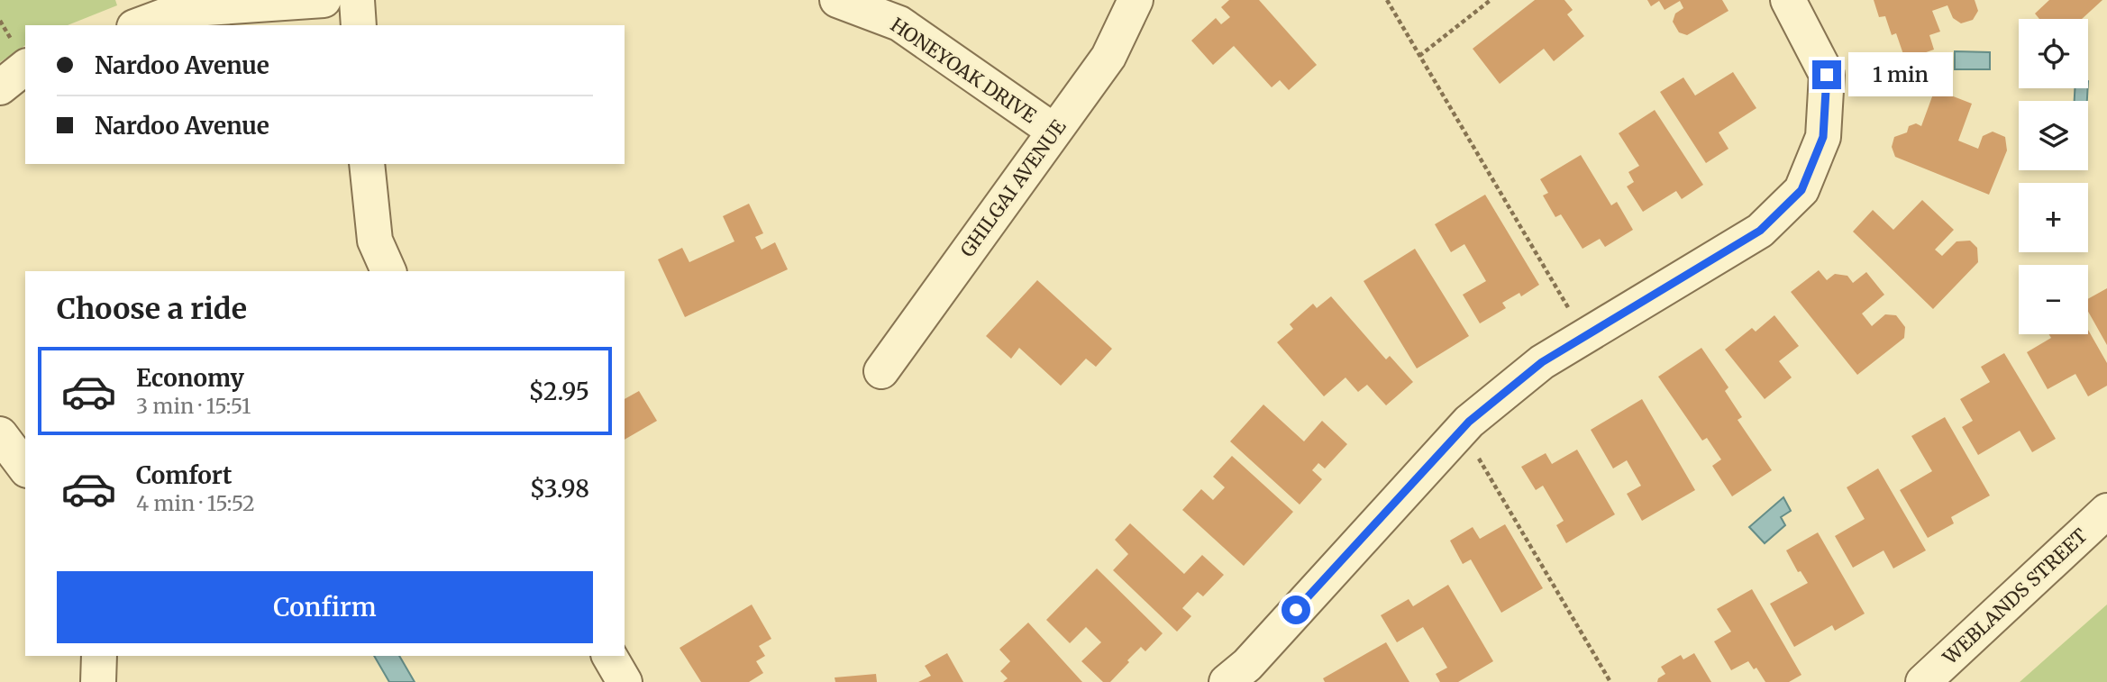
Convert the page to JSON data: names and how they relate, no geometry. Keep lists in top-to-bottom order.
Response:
{
  "streets": {
    "street": ["HONEYOAK DRIVE", "GHILGAI AVENUE", "WEBLANDS STREET"]
  },
  "crossings": [
    ["HONEYOAK DRIVE", "GHILGAI AVENUE"]
  ],
  "page": {
    "map_buttons": ["+", "−"],
    "banner": ["Nardoo Avenue", "Nardoo Avenue"],
    "bubble": "1 min",
    "heading": "Choose a ride",
    "list": [
      {
        "name": "Economy",
        "note": "3 min · 15:51",
        "value": "$2.95"
      },
      {
        "name": "Comfort",
        "note": "4 min · 15:52",
        "value": "$3.98"
      }
    ],
    "buttons": "Confirm"
  }
}
